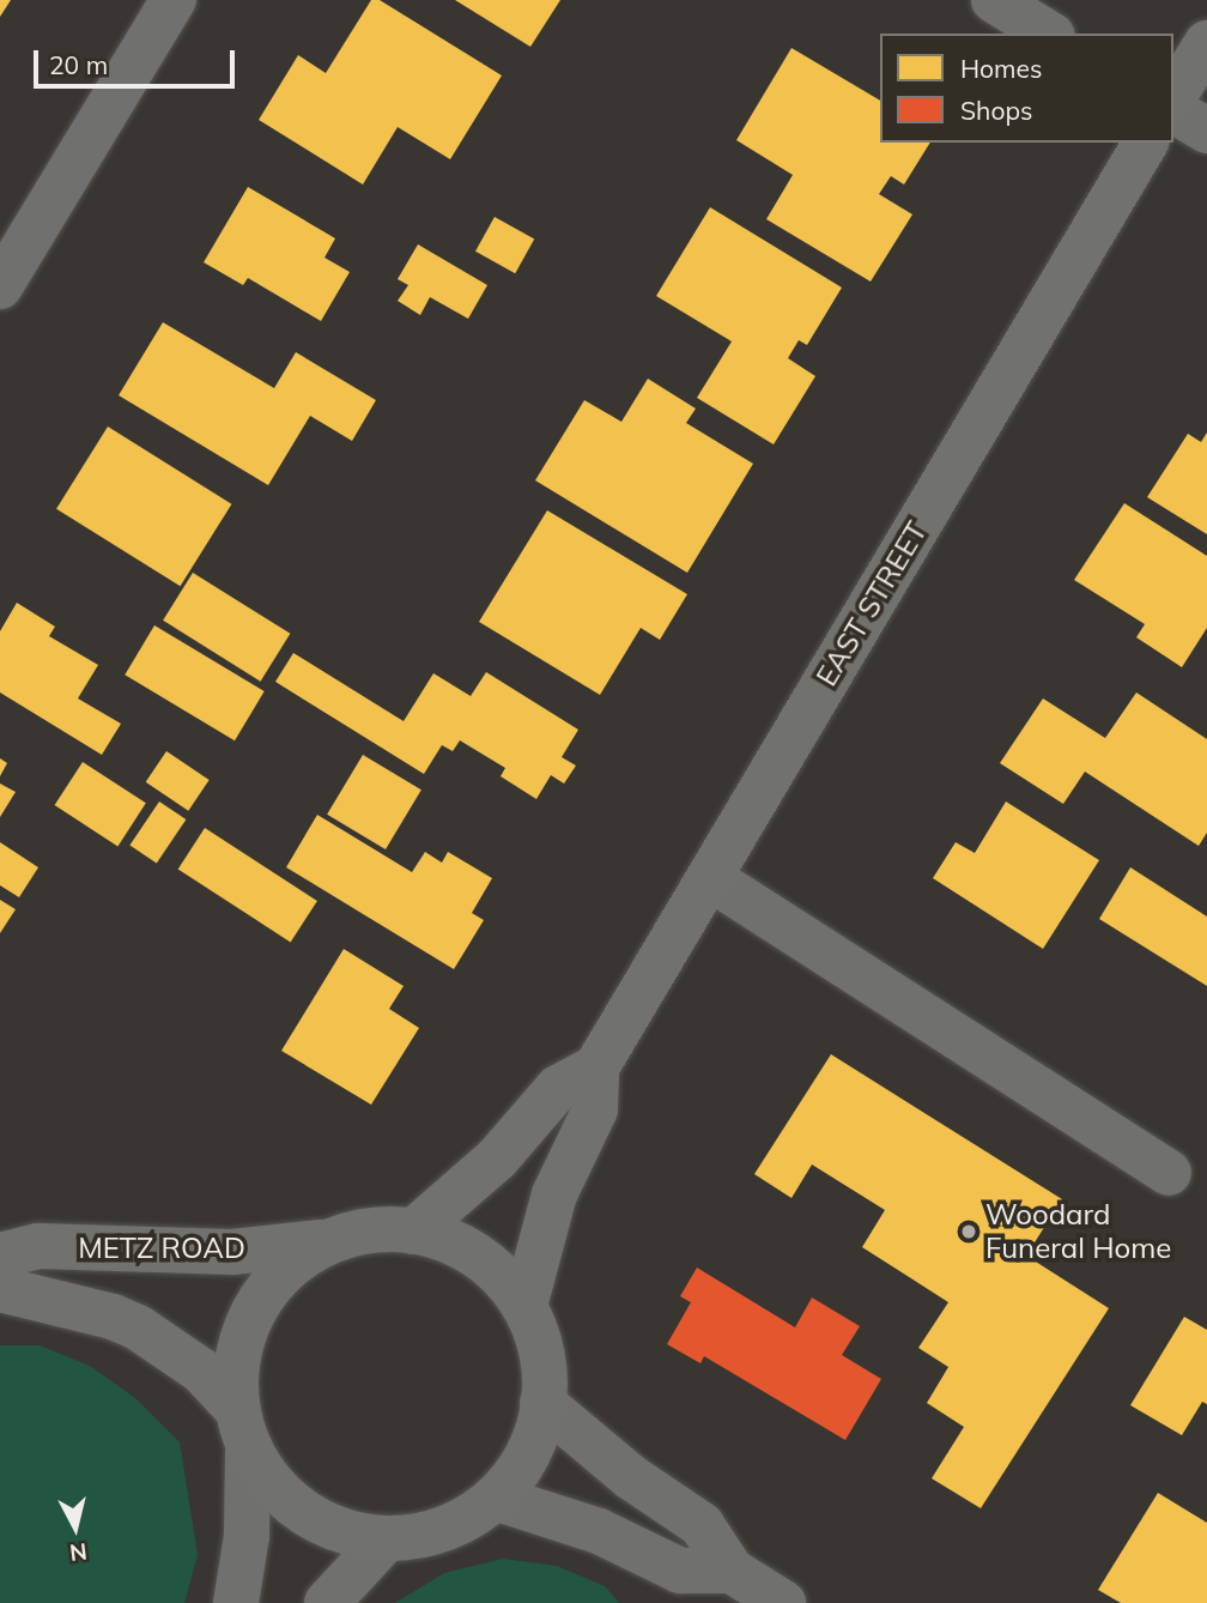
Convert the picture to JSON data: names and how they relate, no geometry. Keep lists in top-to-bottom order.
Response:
{
  "streets": {
    "main road": ["EAST STREET", "METZ ROAD"]
  },
  "places": ["Woodard Funeral Home"],
  "legend": ["Homes", "Shops"],
  "scale_bar": "20 m",
  "north": "bottom"
}
